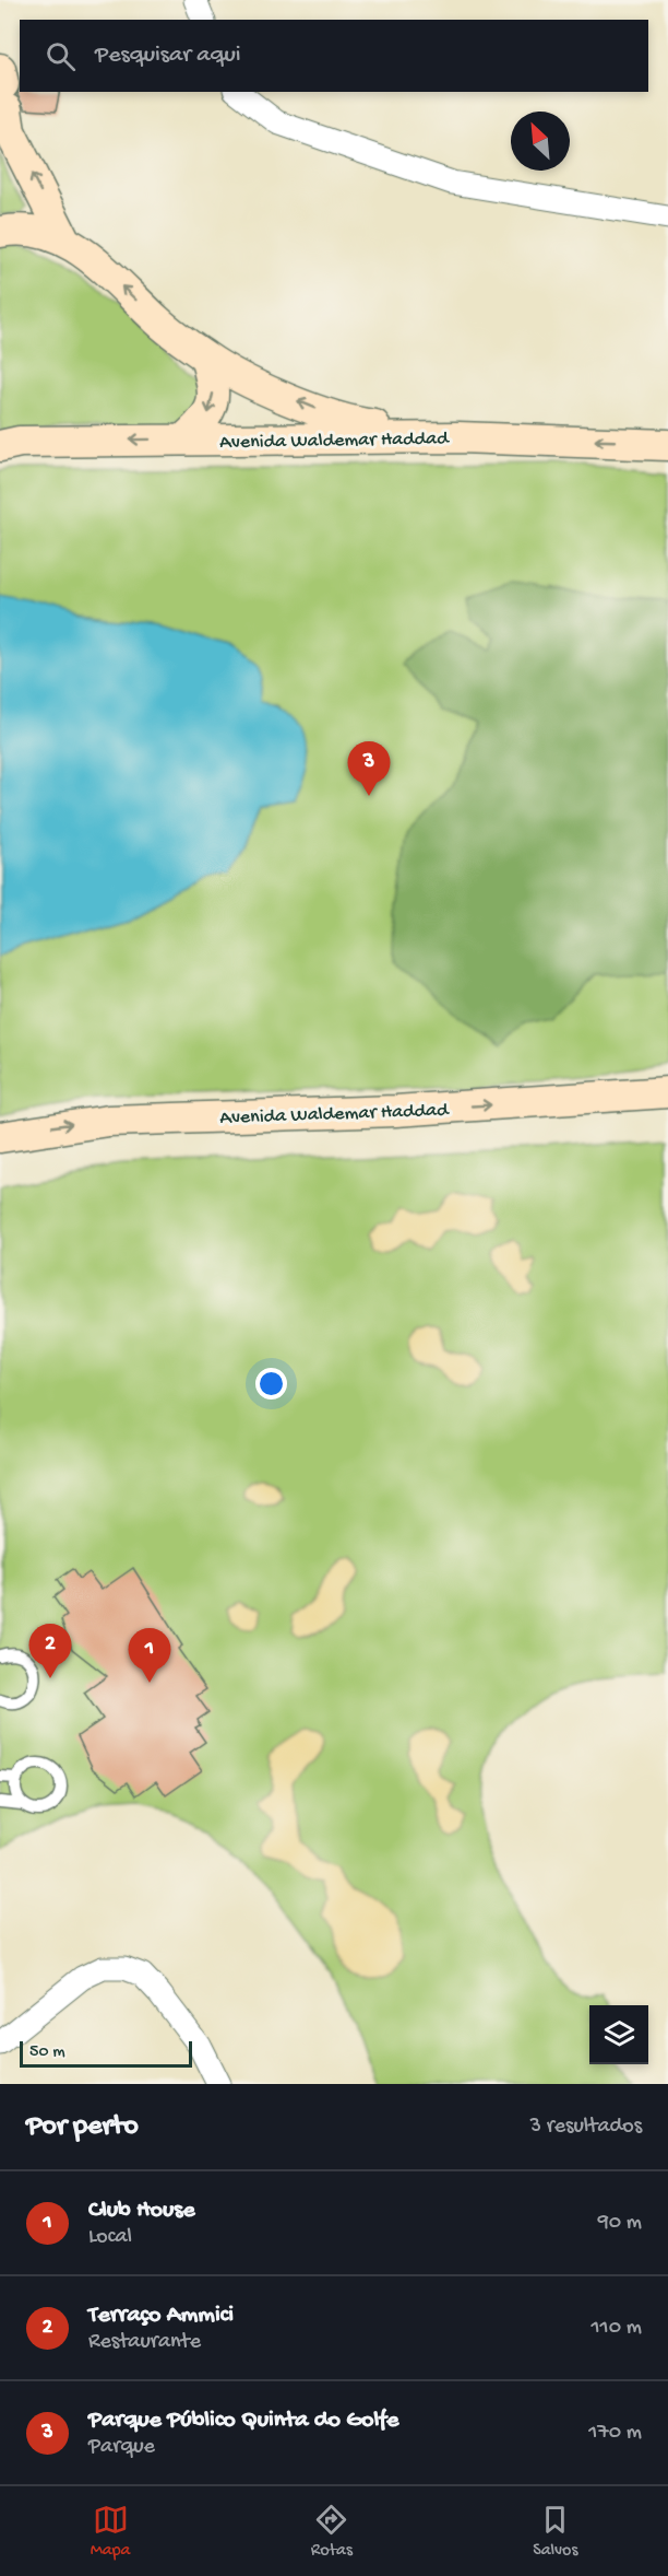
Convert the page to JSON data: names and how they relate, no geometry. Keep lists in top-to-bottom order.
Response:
{
  "streets": {
    "main road": ["Avenida Waldemar Haddad"]
  },
  "scale_bar": "50 m",
  "north": "top left",
  "page": {
    "search": "Pesquisar aqui",
    "pins": ["3", "2", "1"],
    "scale": "50 m",
    "heading": ["Por perto", "3 resultados"],
    "list": [
      {
        "mark": "1",
        "name": "Club House",
        "note": "Local",
        "value": "90 m"
      },
      {
        "mark": "2",
        "name": "Terraço Ammici",
        "note": "Restaurante",
        "value": "110 m"
      },
      {
        "mark": "3",
        "name": "Parque Público Quinta do Golfe",
        "note": "Parque",
        "value": "170 m"
      }
    ],
    "nav": ["Mapa", "Rotas", "Salvos"]
  }
}
